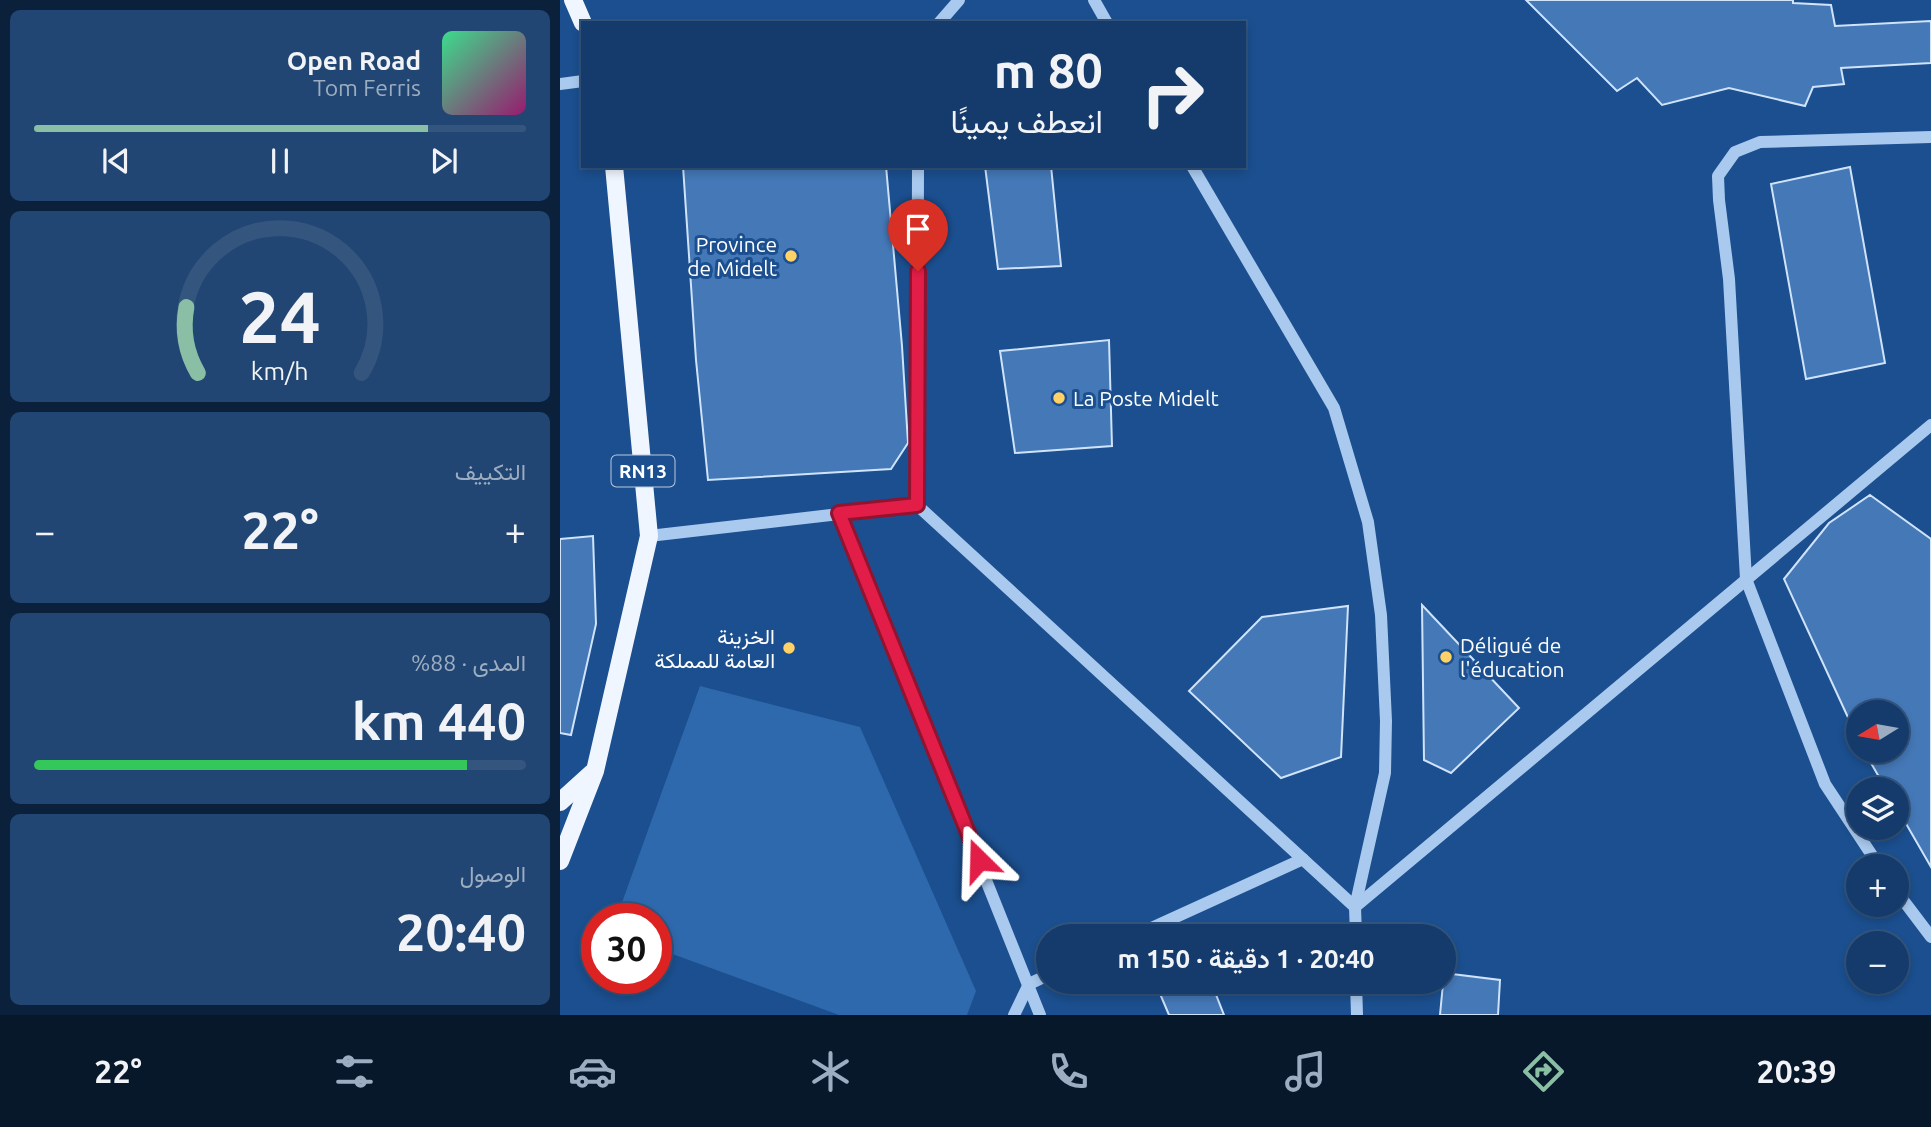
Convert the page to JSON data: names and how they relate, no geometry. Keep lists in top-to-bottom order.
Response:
{
  "streets": {
    "main road": ["RN13"]
  },
  "places": [
    "Province de Midelt",
    "La Poste Midelt",
    "الخزينة العامة للمملكة",
    "Déligué de l'éducation"
  ],
  "north": "left",
  "page": {
    "turn": ["80 m", "انعطف يمينًا"],
    "song": ["Open Road", "Tom Ferris"],
    "tile": [
      "التكييف",
      ["المدى · 88%", "440 km"],
      ["الوصول", "20:40"]
    ],
    "heat": ["−", "22°", "+"],
    "map_buttons": ["+", "−"],
    "limit": "30",
    "trip": "20:40 · 1 دقيقة · 150 m",
    "tabs": ["20:39", "22°"],
    "gauge": ["24", "km/h"]
  }
}
